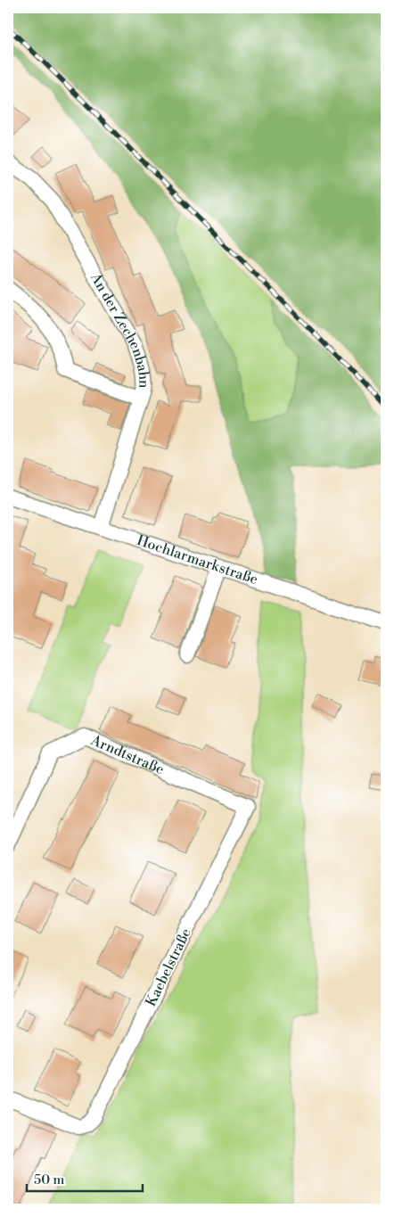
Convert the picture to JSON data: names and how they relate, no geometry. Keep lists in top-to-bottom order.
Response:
{
  "streets": {
    "street": [
      "An der Zechenbahn",
      "Hochlarmarkstraße",
      "Arndtstraße",
      "Kaebelstraße"
    ]
  },
  "crossings": [
    ["An der Zechenbahn", "Hochlarmarkstraße"],
    ["Arndtstraße", "Kaebelstraße"]
  ],
  "scale_bar": "50 m"
}
